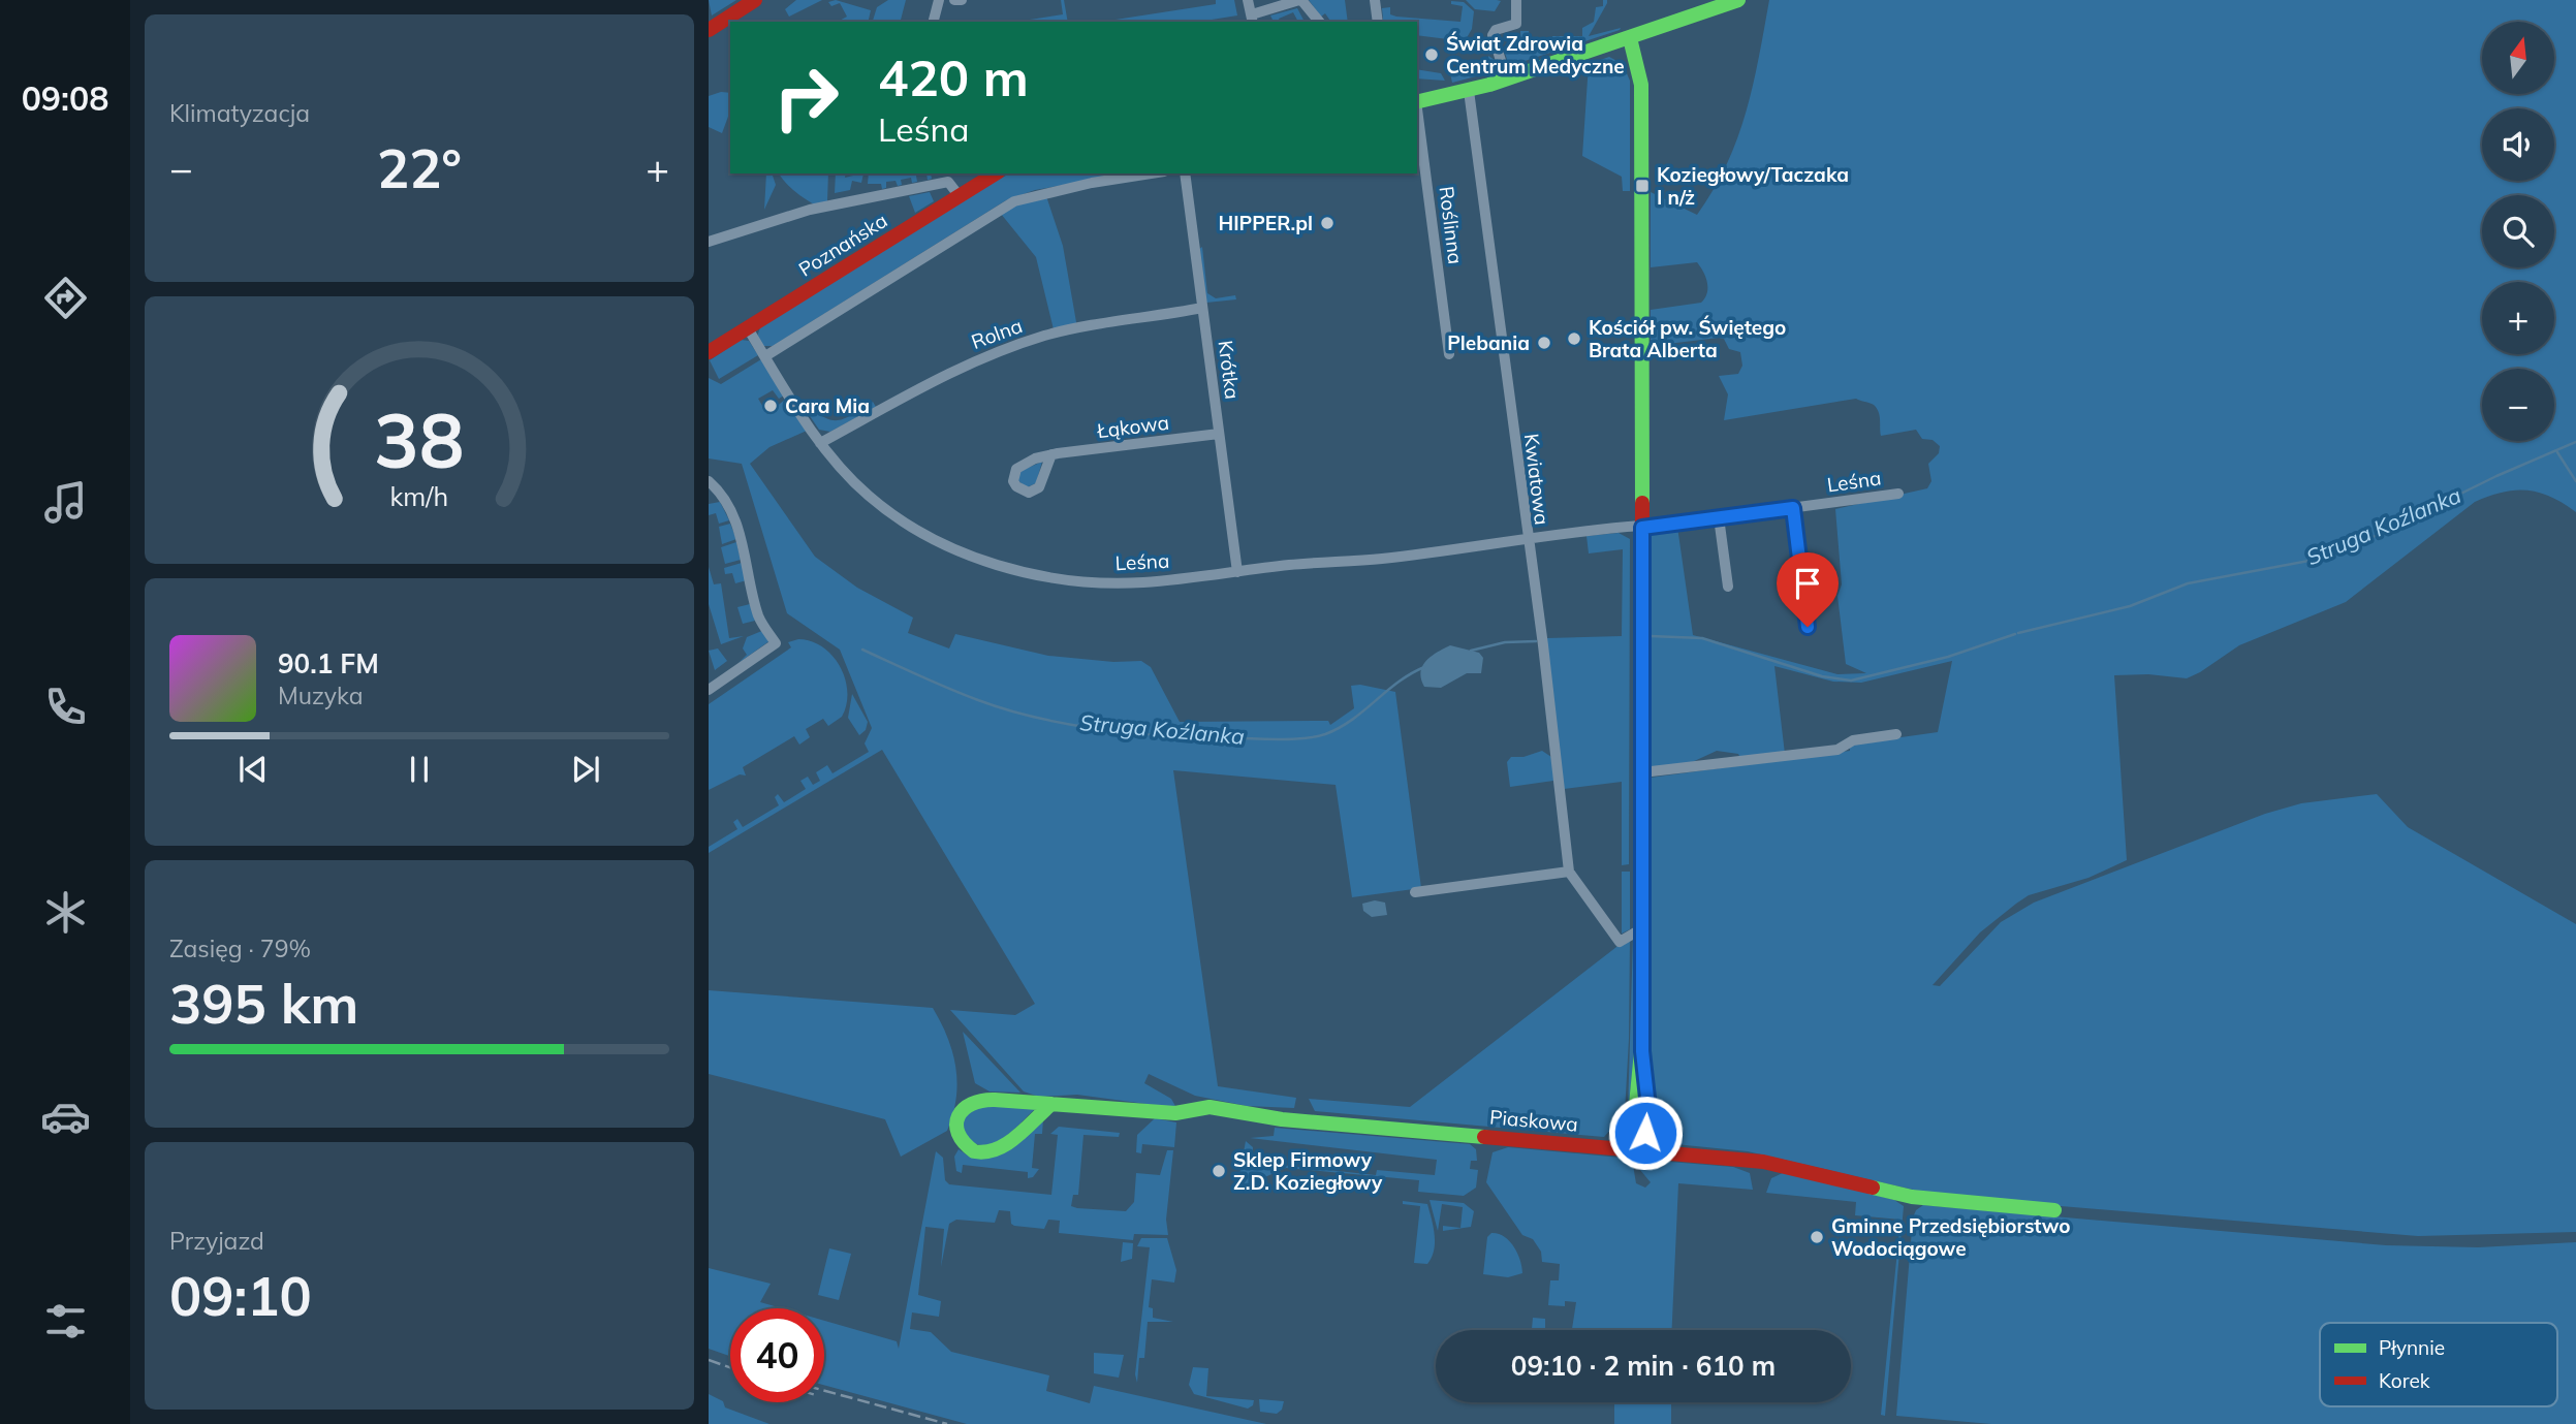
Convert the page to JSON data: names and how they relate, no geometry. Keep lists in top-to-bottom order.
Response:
{
  "streets": {
    "street": [
      "Roślinna",
      "Poznańska",
      "Rolna",
      "Krótka",
      "Łąkowa",
      "Kwiatowa",
      "Leśna",
      "Piaskowa"
    ]
  },
  "crossings": [
    ["Poznańska", "Leśna"],
    ["Rolna", "Krótka"],
    ["Rolna", "Leśna"],
    ["Krótka", "Łąkowa"],
    ["Krótka", "Leśna"],
    ["Kwiatowa", "Leśna"]
  ],
  "water": ["Struga Koźlanka"],
  "places": {
    "other": [
      "Świat Zdrowia Centrum Medyczne",
      "HIPPER.pl",
      "Kościół pw. Świętego Brata Alberta",
      "Plebania",
      "Cara Mia",
      "Sklep Firmowy Z.D. Koziegłowy",
      "Gminne Przedsiębiorstwo Wodociągowe"
    ],
    "transit": ["Koziegłowy/Taczaka I n/ż"]
  },
  "legend": ["Płynnie", "Korek"],
  "north": "top",
  "page": {
    "tabs": "09:08",
    "tile": [
      "Klimatyzacja",
      ["Zasięg · 79%", "395 km"],
      ["Przyjazd", "09:10"]
    ],
    "map_buttons": ["+", "−"],
    "turn": ["420 m", "Leśna"],
    "heat": ["−", "22°", "+"],
    "song": ["90.1 FM", "Muzyka"],
    "limit": "40",
    "trip": "09:10 · 2 min · 610 m",
    "gauge": ["38", "km/h"]
  }
}
